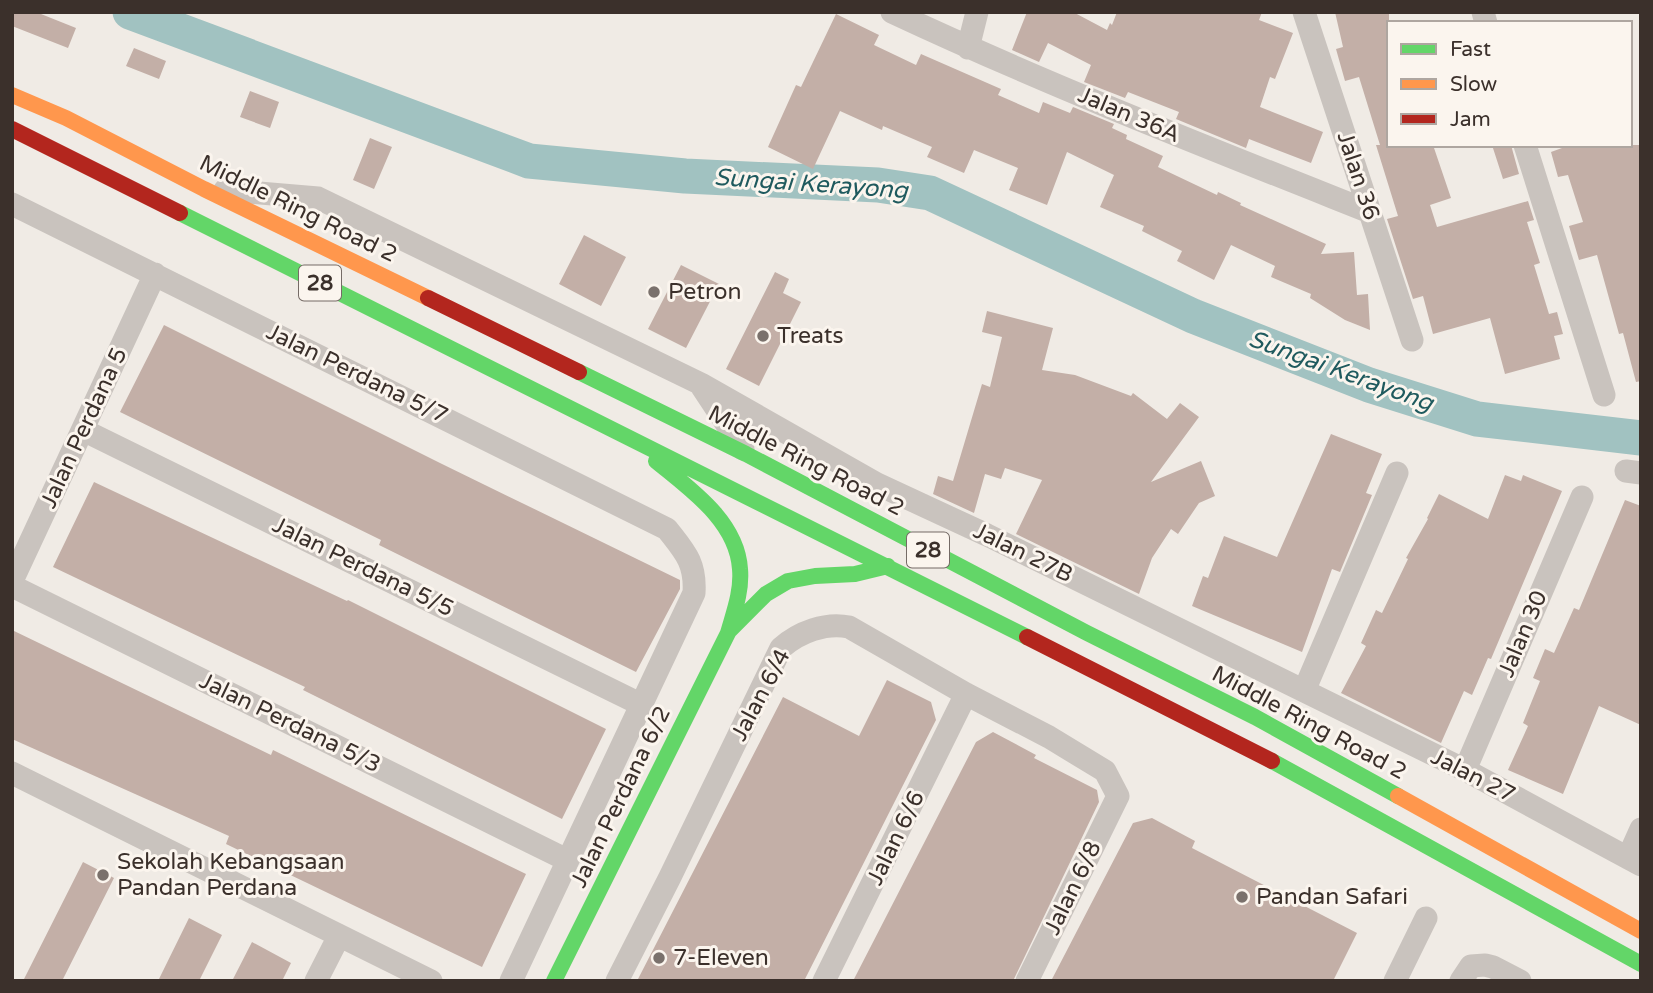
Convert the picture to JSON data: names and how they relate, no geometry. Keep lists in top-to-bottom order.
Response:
{
  "streets": {
    "main road": ["Middle Ring Road 2", "28", "Jalan Perdana 6/2"],
    "street": [
      "Jalan 36A",
      "Jalan 36",
      "Jalan Perdana 5/7",
      "Jalan Perdana 5",
      "Jalan 27B",
      "Jalan Perdana 5/5",
      "Jalan 30",
      "Jalan 6/4",
      "Jalan Perdana 5/3",
      "Jalan 27",
      "Jalan 6/6",
      "Jalan 6/8"
    ]
  },
  "crossings": [
    ["Jalan 36A", "Jalan 36"],
    ["Middle Ring Road 2", "Jalan 27B"],
    ["28", "Jalan Perdana 6/2"],
    ["Jalan Perdana 5/7", "Jalan Perdana 5"],
    ["Jalan Perdana 5/7", "Jalan Perdana 5/5"],
    ["Jalan Perdana 5", "Jalan Perdana 5/5"],
    ["Jalan Perdana 5", "Jalan Perdana 5/3"],
    ["Jalan 27B", "Jalan 27"],
    ["Jalan 30", "Jalan 27"],
    ["Jalan 6/4", "Jalan 6/6"],
    ["Jalan 6/4", "Jalan 6/8"]
  ],
  "water": ["Sungai Kerayong"],
  "places": [
    "Petron",
    "Treats",
    "Sekolah Kebangsaan Pandan Perdana",
    "Pandan Safari",
    "7-Eleven"
  ],
  "legend": ["Fast", "Slow", "Jam"]
}
